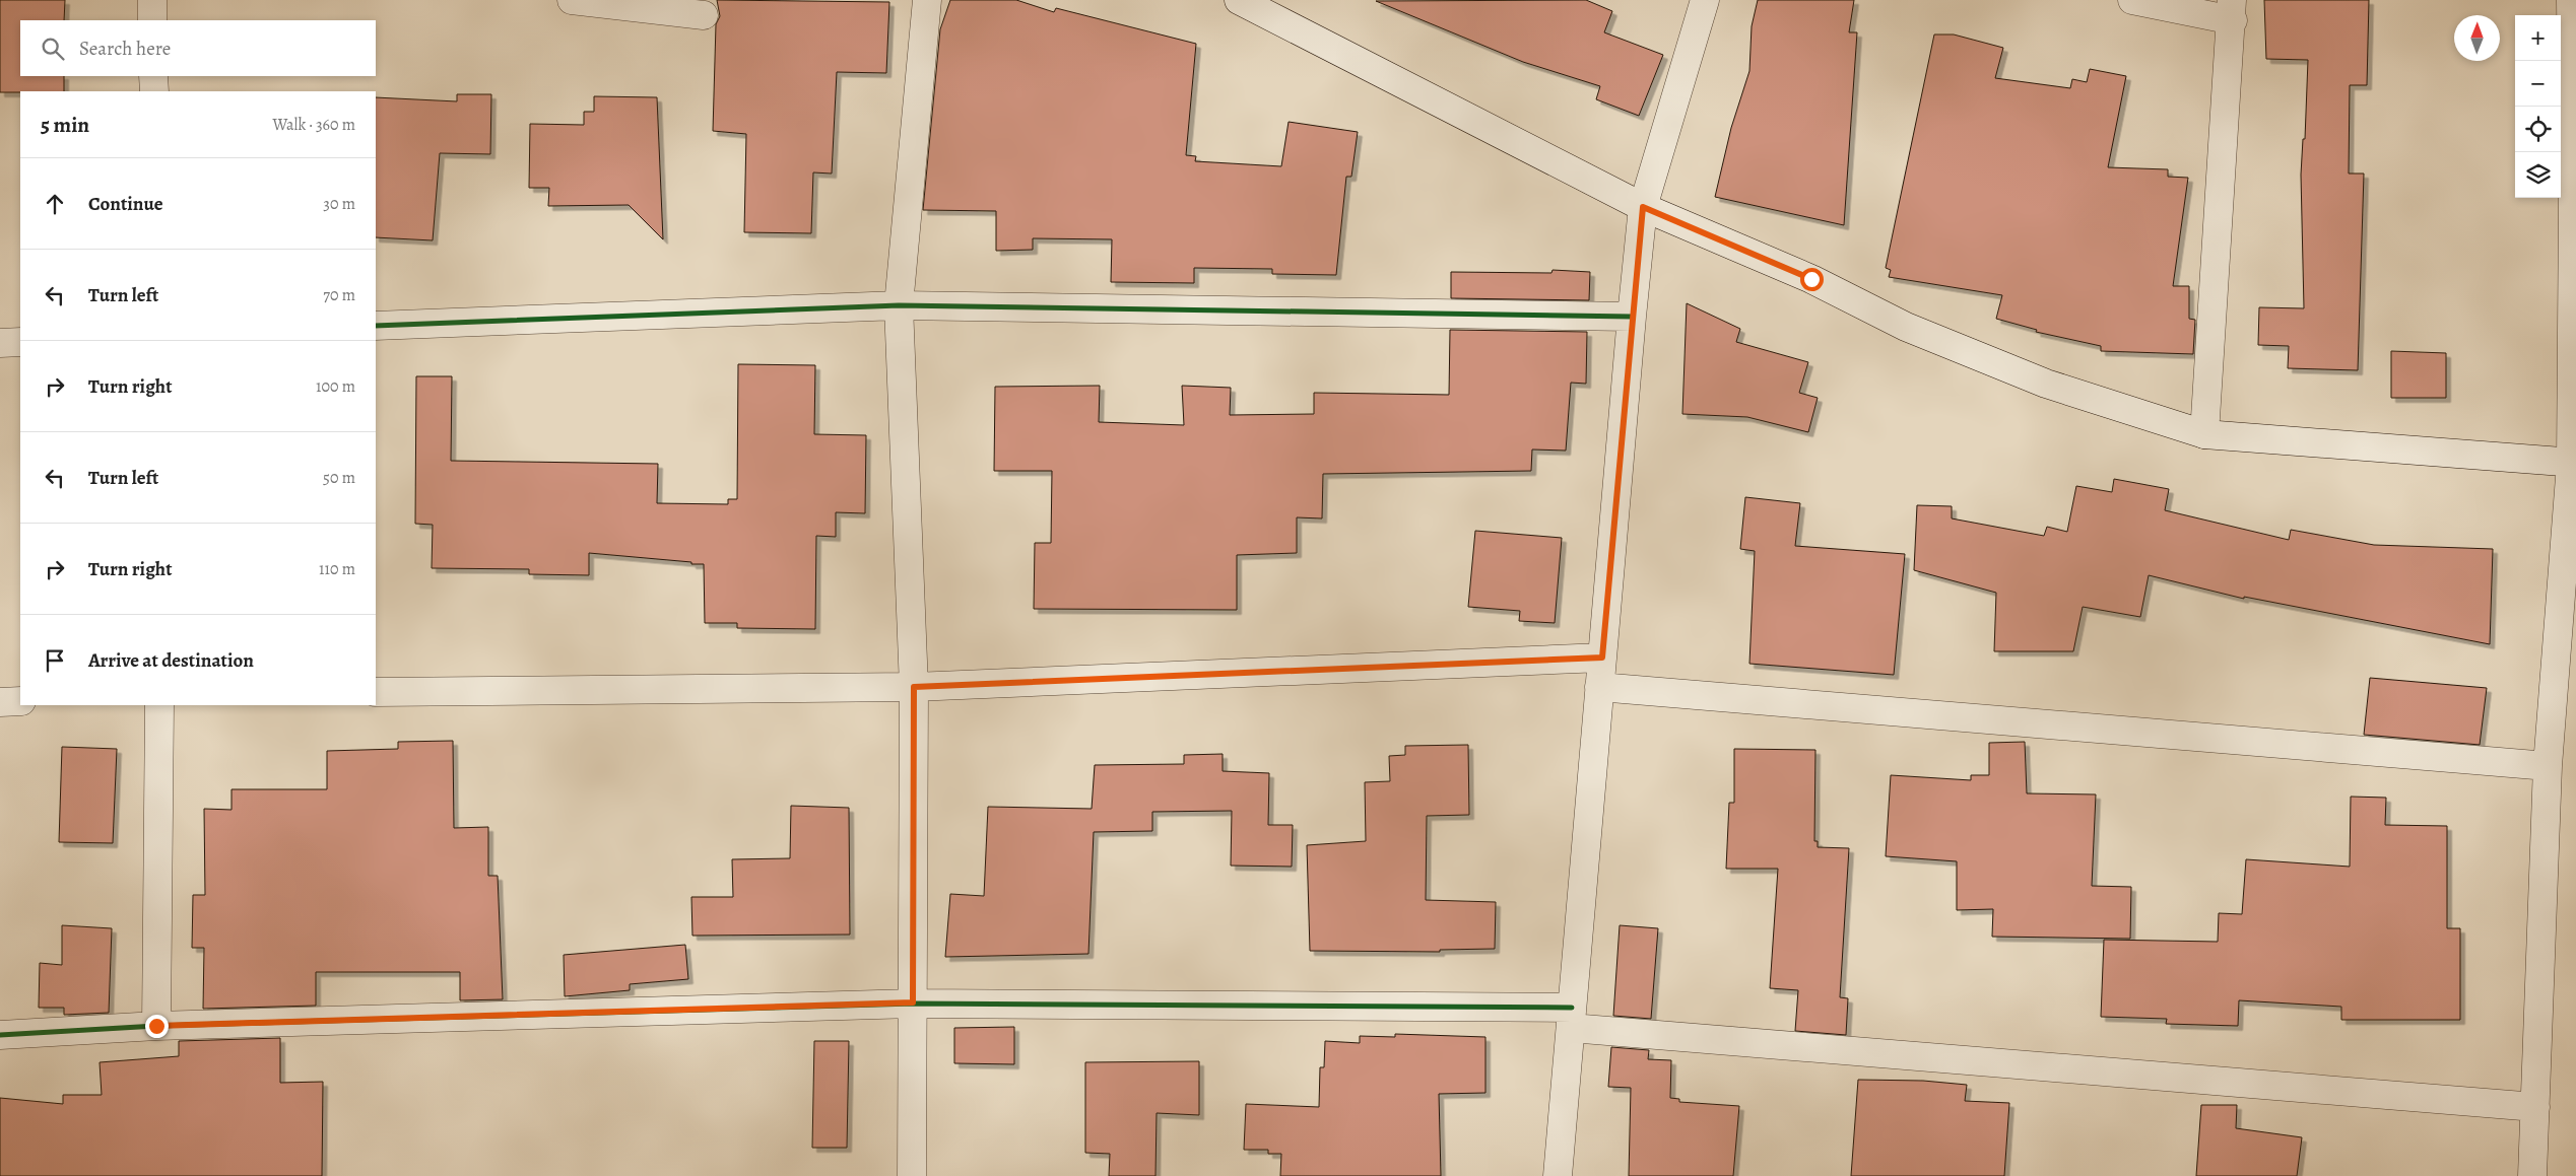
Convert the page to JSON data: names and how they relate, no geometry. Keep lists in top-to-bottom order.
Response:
{
  "north": "top",
  "page": {
    "map_buttons": ["+", "−"],
    "search": "Search here",
    "heading": ["5 min", "Walk · 360 m"],
    "list": [
      ["Continue", "30 m"],
      ["Turn left", "70 m"],
      ["Turn right", "100 m"],
      ["Turn left", "50 m"],
      ["Turn right", "110 m"],
      "Arrive at destination"
    ]
  }
}
